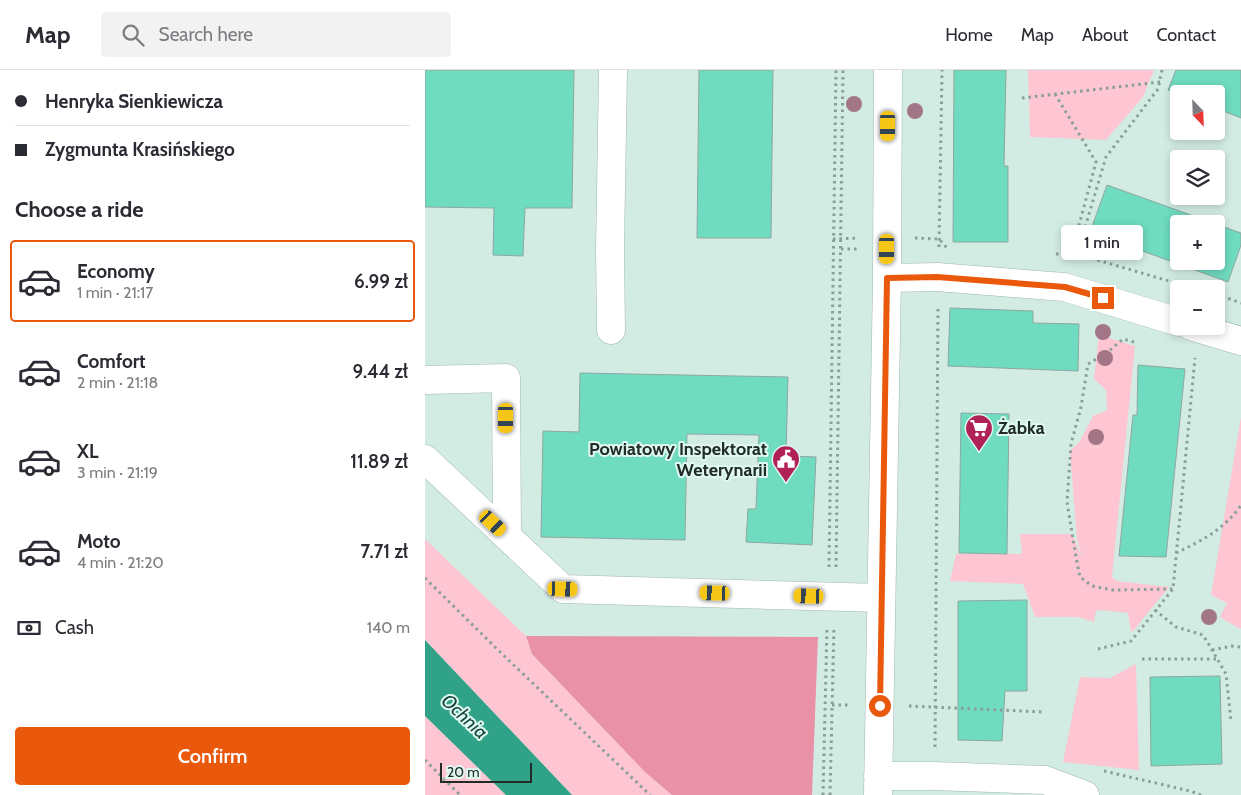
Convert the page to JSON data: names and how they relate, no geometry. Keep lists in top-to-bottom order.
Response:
{
  "water": ["Ochnia"],
  "places": {
    "supermarket": ["Żabka"],
    "public building": ["Powiatowy Inspektorat Weterynarii"]
  },
  "scale_bar": "20 m",
  "north": "bottom right",
  "page": {
    "header": "Map",
    "search": "Search here",
    "nav": [
      "Home",
      "Map",
      "About",
      "Contact"
    ],
    "banner": ["Henryka Sienkiewicza", "Zygmunta Krasińskiego"],
    "map_buttons": ["+", "−"],
    "heading": "Choose a ride",
    "bubble": "1 min",
    "list": [
      {
        "name": "Economy",
        "note": "1 min · 21:17",
        "value": "6.99 zł"
      },
      {
        "name": "Comfort",
        "note": "2 min · 21:18",
        "value": "9.44 zł"
      },
      {
        "name": "XL",
        "note": "3 min · 21:19",
        "value": "11.89 zł"
      },
      {
        "name": "Moto",
        "note": "4 min · 21:20",
        "value": "7.71 zł"
      }
    ],
    "pay": ["Cash", "140 m"],
    "buttons": "Confirm",
    "scale": "20 m"
  }
}
